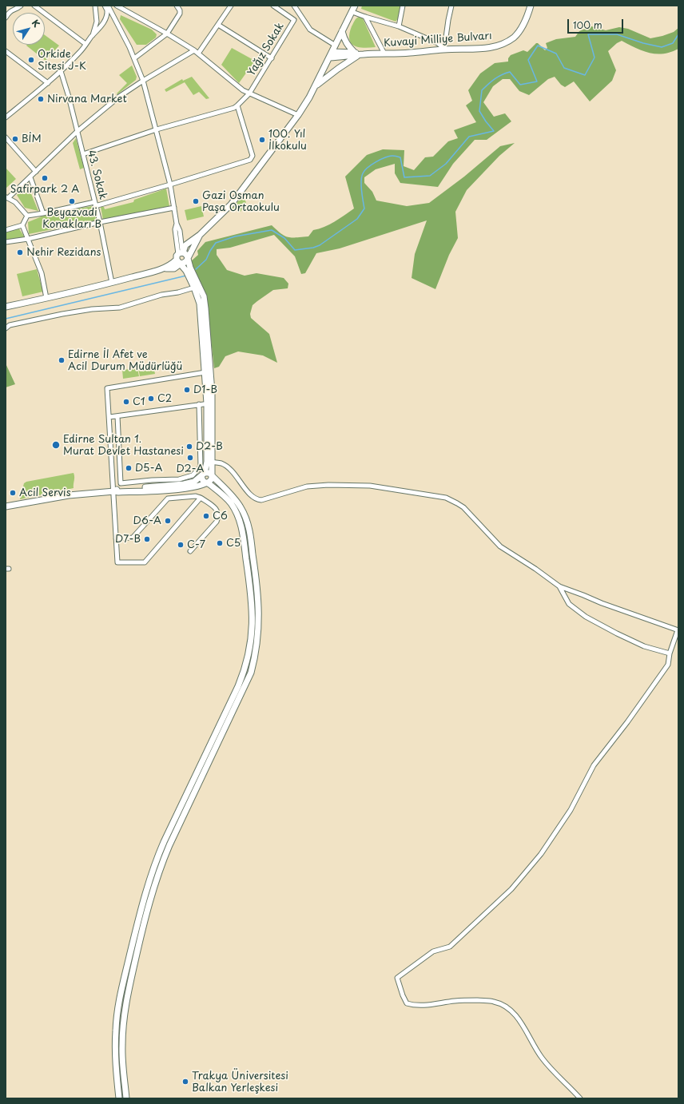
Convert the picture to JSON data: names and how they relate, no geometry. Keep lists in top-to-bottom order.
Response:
{
  "streets": {
    "main road": ["Kuvayi Milliye Bulvarı"],
    "street": ["Yağız Sokak", "43. Sokak"]
  },
  "places": [
    "Orkide Sitesi J-K",
    "Nirvana Market",
    "BİM",
    "100. Yıl İlkokulu",
    "Safirpark 2 A",
    "Beyazvadi Konakları B",
    "Gazi Osman Paşa Ortaokulu",
    "Nehir Rezidans",
    "Edirne İl Afet ve Acil Durum Müdürlüğü",
    "D1-B",
    "C2",
    "C1",
    "Edirne Sultan 1. Murat Devlet Hastanesi",
    "D2-B",
    "D2-A",
    "D5-A",
    "Acil Servis",
    "C6",
    "D6-A",
    "D7-B",
    "C5",
    "C-7",
    "Trakya Üniversitesi Balkan Yerleşkesi"
  ],
  "scale_bar": "100 m",
  "north": "top right"
}
